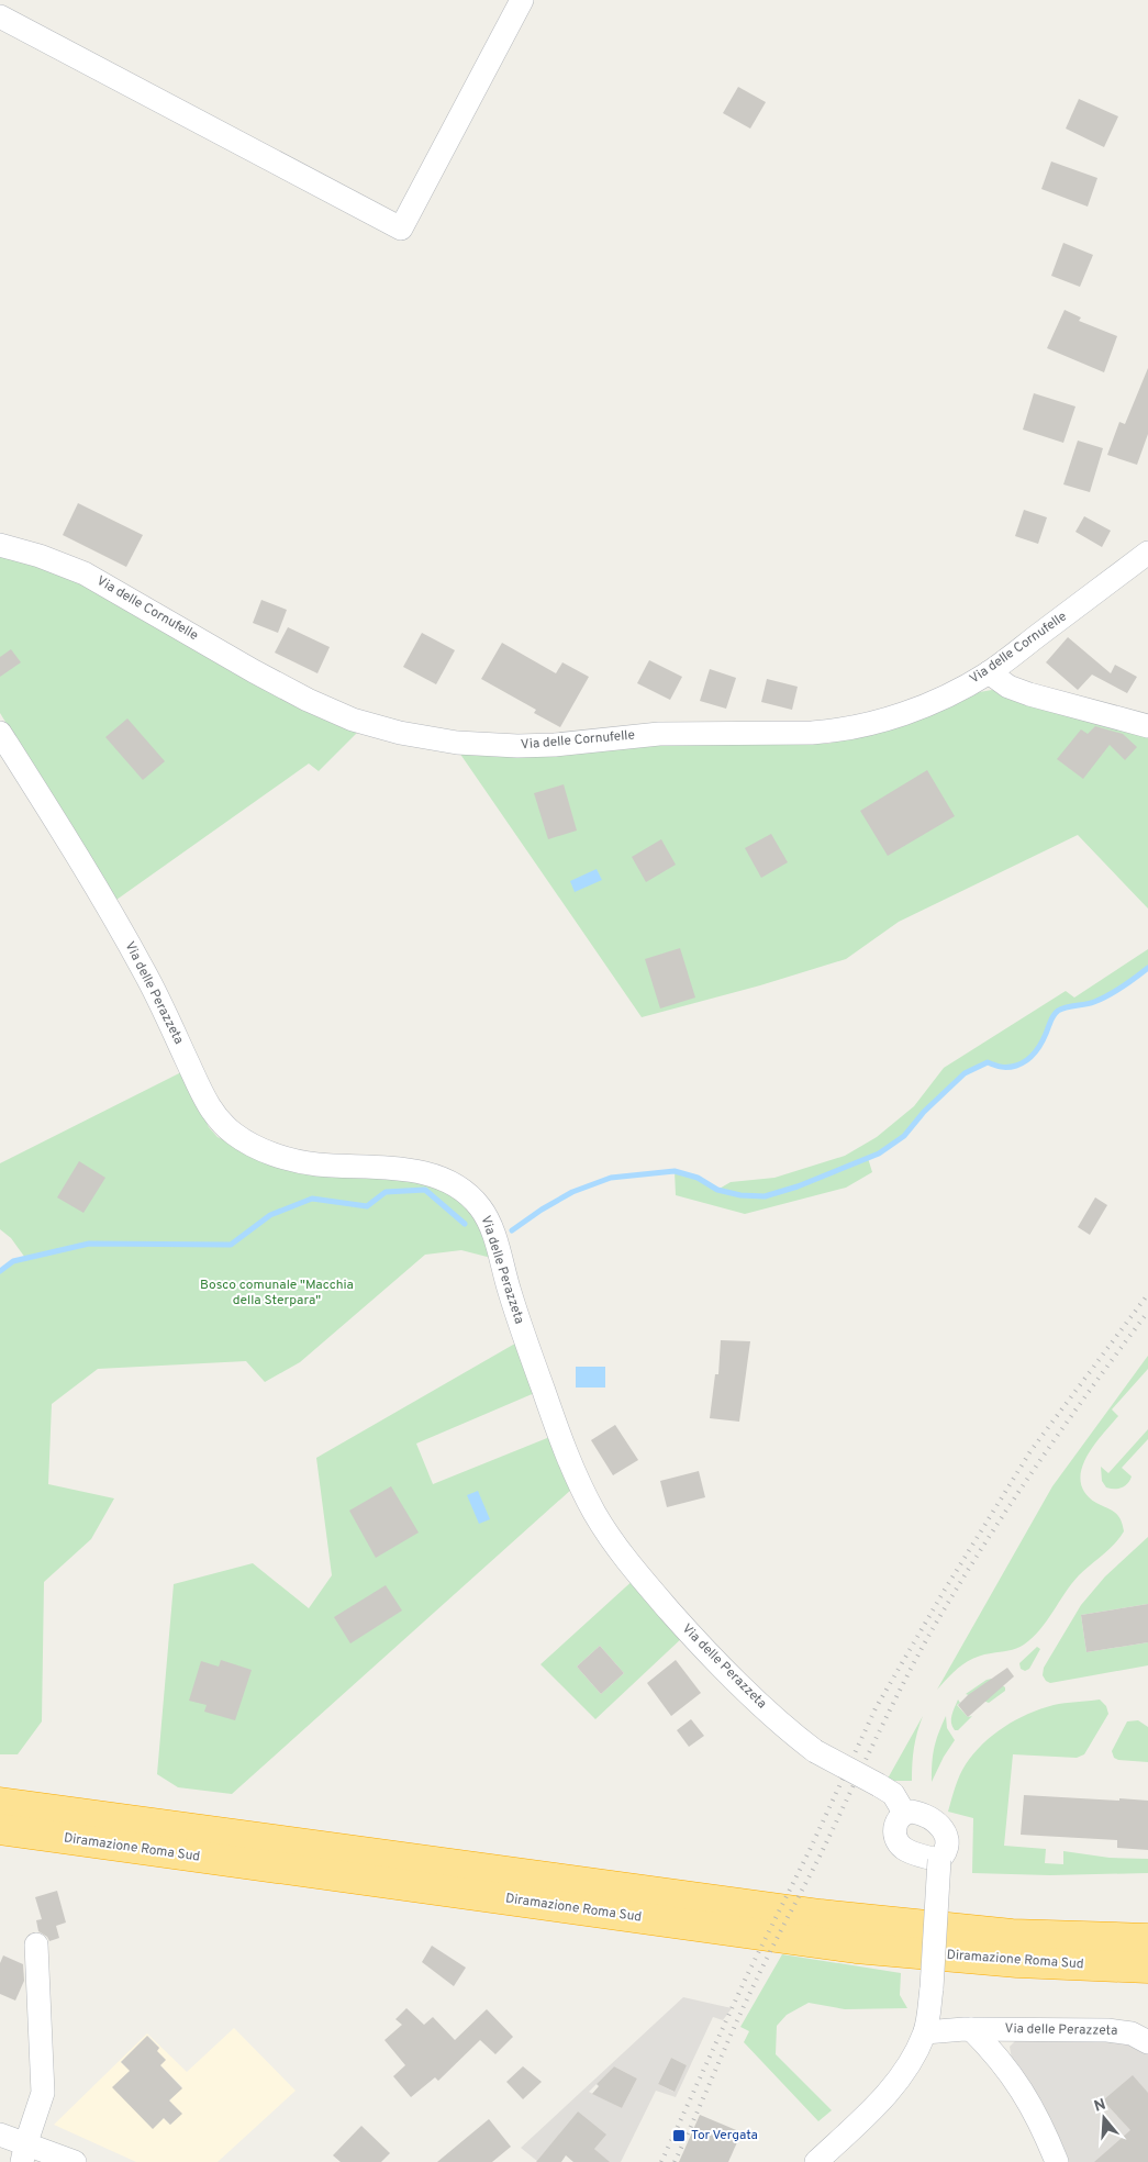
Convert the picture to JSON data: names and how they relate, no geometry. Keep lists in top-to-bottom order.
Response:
{
  "streets": {
    "highway": ["Diramazione Roma Sud"],
    "street": ["Via delle Cornufelle", "Via delle Perazzeta"]
  },
  "parks": ["Bosco comunale \"Macchia della Sterpara\""],
  "places": {
    "transit": ["Tor Vergata"]
  },
  "north": "top"
}
